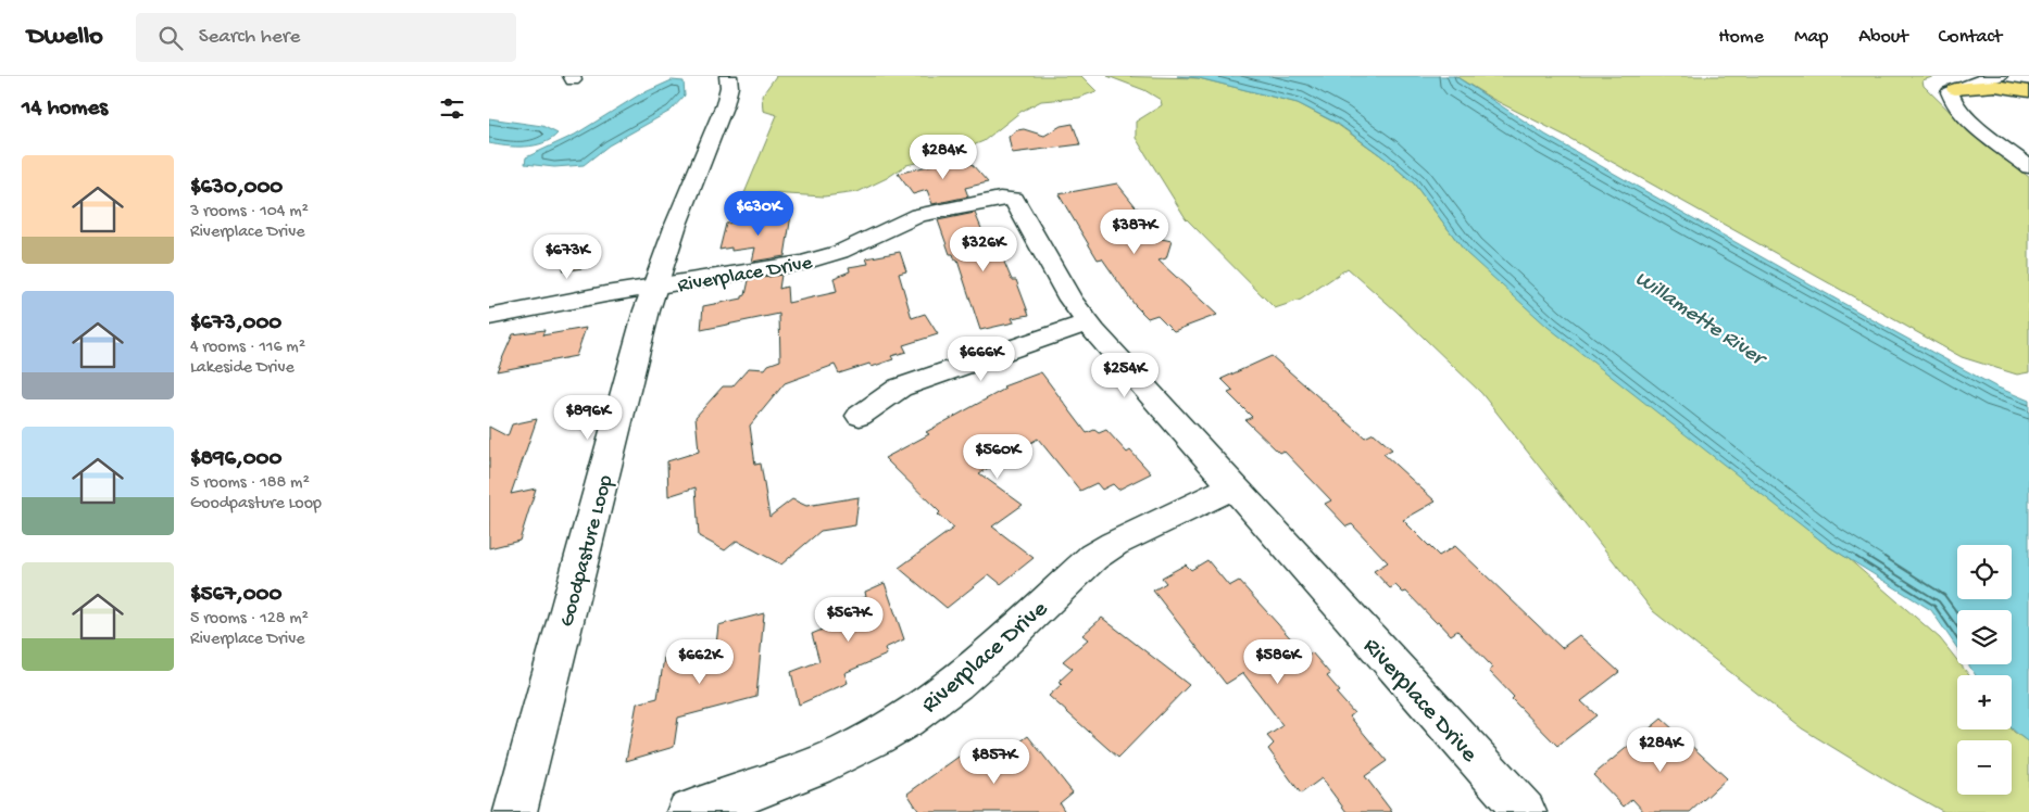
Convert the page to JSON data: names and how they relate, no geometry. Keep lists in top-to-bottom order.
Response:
{
  "streets": {
    "street": ["Riverplace Drive", "Goodpasture Loop"]
  },
  "crossings": [
    ["Riverplace Drive", "Goodpasture Loop"]
  ],
  "water": ["Willamette River"],
  "page": {
    "header": "Dwello",
    "search": "Search here",
    "nav": [
      "Home",
      "Map",
      "About",
      "Contact"
    ],
    "heading": "14 homes",
    "price": [
      "$284K",
      "$630K",
      "$387K",
      "$326K",
      "$673K",
      "$666K",
      "$254K",
      "$896K",
      "$560K",
      "$567K",
      "$662K",
      "$586K",
      "$284K",
      "$857K"
    ],
    "list": [
      {
        "name": "$630,000",
        "note": "3 rooms · 104 m² · Riverplace Drive"
      },
      {
        "name": "$673,000",
        "note": "4 rooms · 116 m² · Lakeside Drive"
      },
      {
        "name": "$896,000",
        "note": "5 rooms · 188 m² · Goodpasture Loop"
      },
      {
        "name": "$567,000",
        "note": "5 rooms · 128 m² · Riverplace Drive"
      }
    ],
    "map_buttons": ["+", "−"]
  }
}
